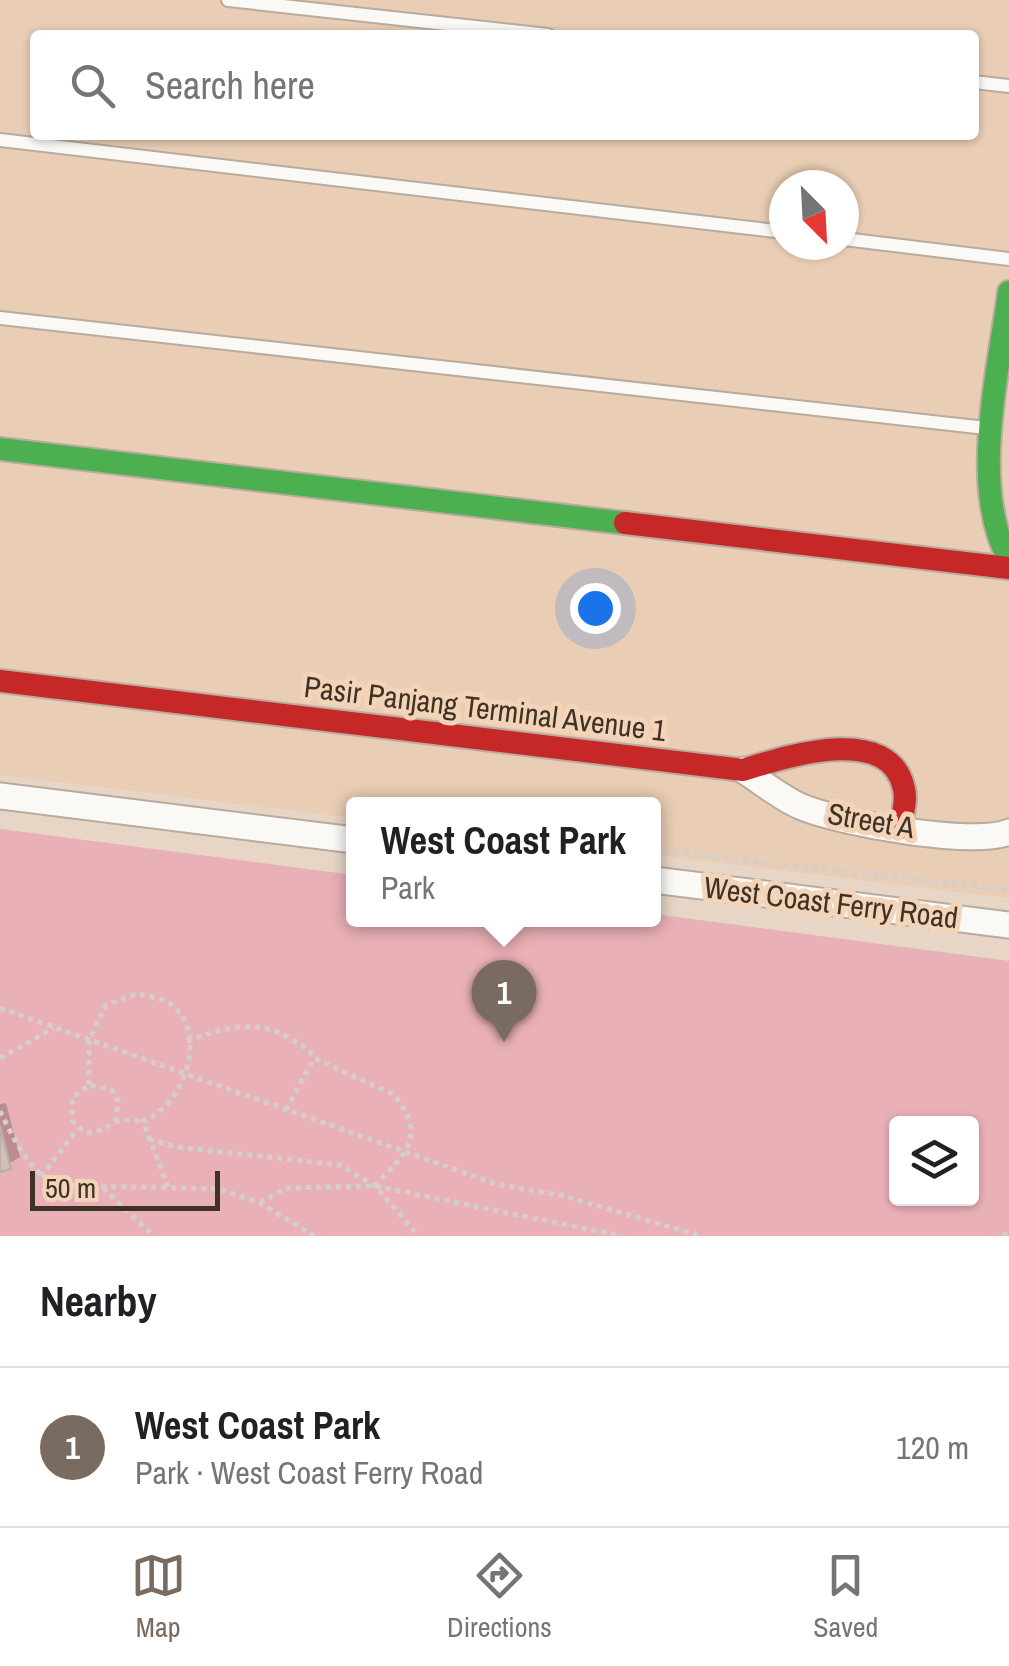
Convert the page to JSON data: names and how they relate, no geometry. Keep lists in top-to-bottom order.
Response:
{
  "streets": {
    "street": ["Pasir Panjang Terminal Avenue 1", "Street A", "West Coast Ferry Road"]
  },
  "crossings": [
    ["Pasir Panjang Terminal Avenue 1", "Street A"]
  ],
  "scale_bar": "50 m",
  "north": "bottom right",
  "page": {
    "search": "Search here",
    "popup": ["West Coast Park", "Park"],
    "pins": "1",
    "scale": "50 m",
    "heading": "Nearby",
    "list": [
      {
        "mark": "1",
        "name": "West Coast Park",
        "note": "Park · West Coast Ferry Road",
        "value": "120 m"
      }
    ],
    "nav": ["Map", "Directions", "Saved"]
  }
}
